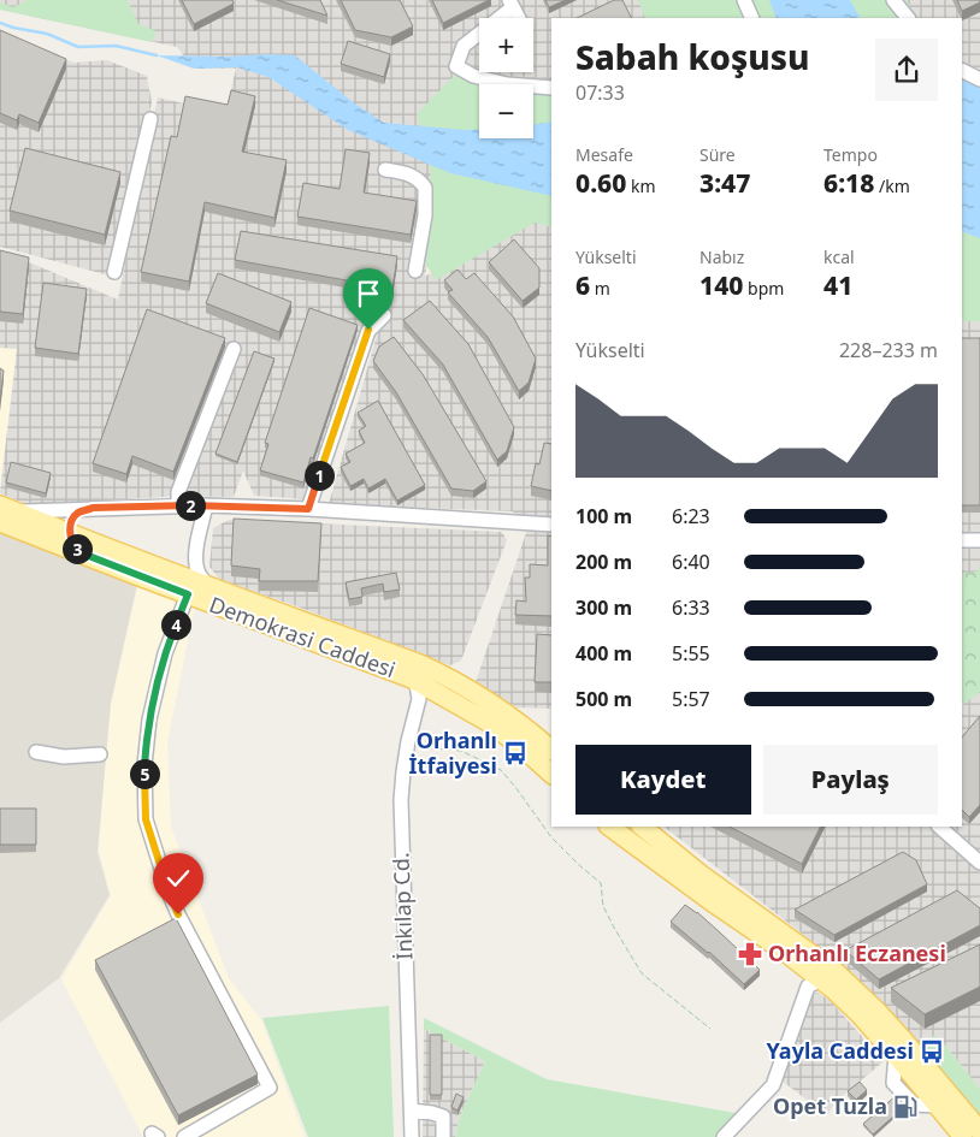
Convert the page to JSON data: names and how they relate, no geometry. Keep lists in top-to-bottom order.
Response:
{
  "streets": {
    "main road": ["Demokrasi Caddesi"],
    "street": ["İnkılap Cd."]
  },
  "crossings": [
    ["Demokrasi Caddesi", "İnkılap Cd."]
  ],
  "places": {
    "bus stop": ["Orhanlı İtfaiyesi", "Yayla Caddesi"],
    "pharmacy": ["Orhanlı Eczanesi"],
    "fuel station": ["Opet Tuzla"]
  },
  "page": {
    "map_buttons": ["+", "−"],
    "heading": ["Sabah koşusu", "07:33"],
    "stats": [
      ["Mesafe", "0.60 km"],
      ["Süre", "3:47"],
      ["Tempo", "6:18 /km"],
      ["Yükselti", "6 m"],
      ["Nabız", "140 bpm"],
      ["kcal", "41"]
    ],
    "chart": ["Yükselti", "228–233 m"],
    "pins": [
      "1",
      "2",
      "3",
      "4",
      "5"
    ],
    "list": [
      {
        "name": "100 m",
        "note": "6:23"
      },
      {
        "name": "200 m",
        "note": "6:40"
      },
      {
        "name": "300 m",
        "note": "6:33"
      },
      {
        "name": "400 m",
        "note": "5:55"
      },
      {
        "name": "500 m",
        "note": "5:57"
      }
    ],
    "buttons": ["Kaydet", "Paylaş"]
  }
}
